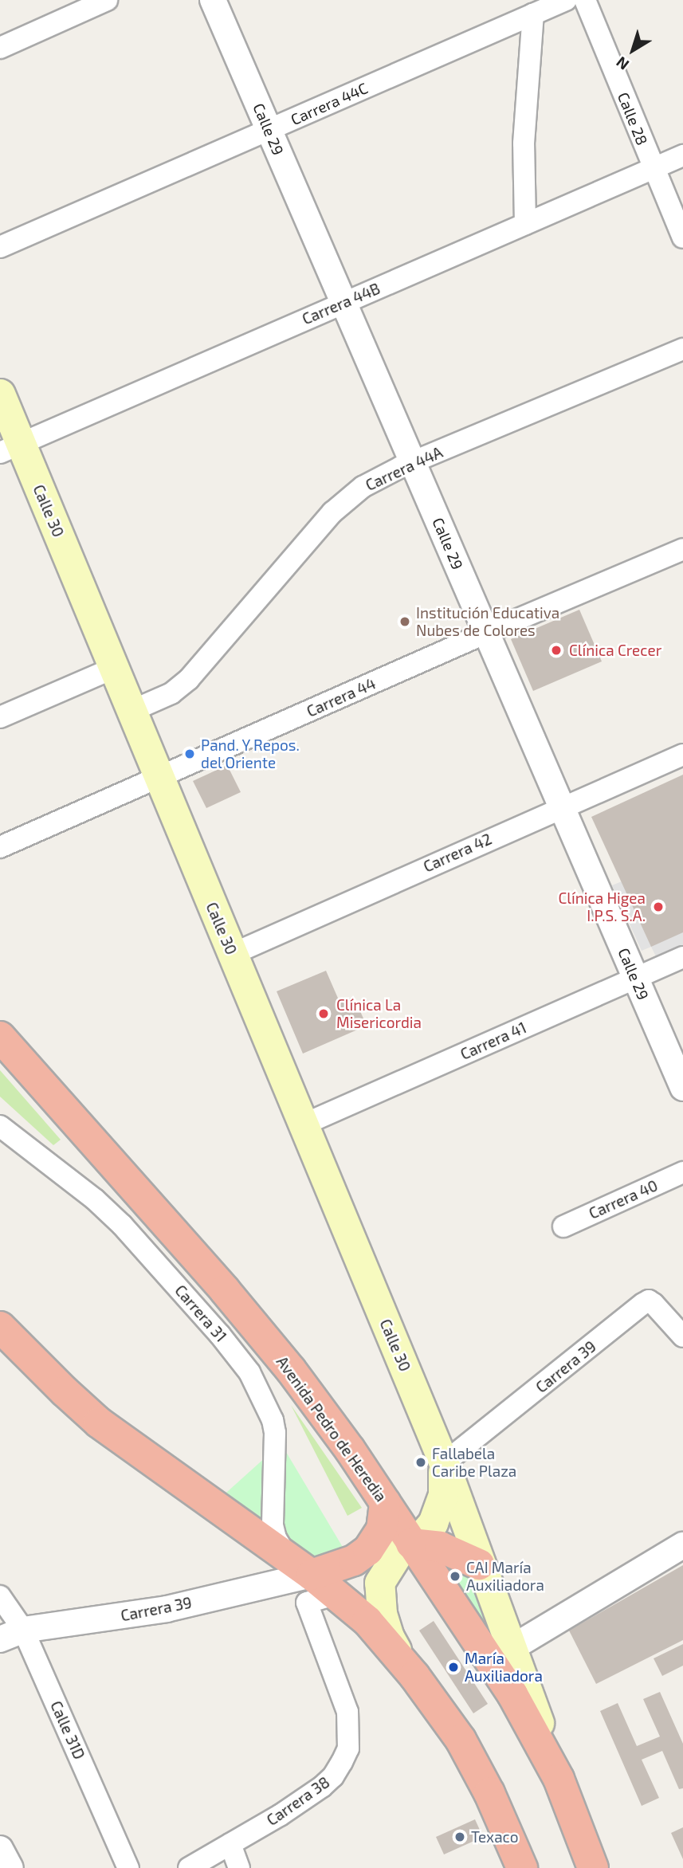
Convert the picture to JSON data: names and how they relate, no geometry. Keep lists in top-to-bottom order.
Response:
{
  "streets": {
    "highway": ["Avenida Pedro de Heredia"],
    "main road": ["Calle 30"],
    "street": [
      "Carrera 44C",
      "Calle 28",
      "Calle 29",
      "Carrera 44B",
      "Carrera 44A",
      "Carrera 44",
      "Carrera 42",
      "Carrera 41",
      "Carrera 40",
      "Carrera 31",
      "Carrera 39",
      "Calle 31D",
      "Carrera 38"
    ]
  },
  "crossings": [
    ["Carrera 44C", "Calle 29"],
    ["Calle 28", "Carrera 44B"],
    ["Calle 29", "Carrera 44B"],
    ["Calle 29", "Carrera 44A"],
    ["Calle 29", "Carrera 44"],
    ["Calle 29", "Carrera 42"],
    ["Calle 29", "Carrera 41"],
    ["Carrera 44B", "Calle 30"],
    ["Carrera 44A", "Calle 30"],
    ["Calle 30", "Carrera 44"],
    ["Calle 30", "Carrera 42"],
    ["Calle 30", "Carrera 41"],
    ["Calle 30", "Carrera 39"],
    ["Calle 30", "Avenida Pedro de Heredia"],
    ["Carrera 31", "Carrera 39"],
    ["Carrera 31", "Carrera 38"],
    ["Carrera 39", "Calle 31D"],
    ["Carrera 39", "Carrera 38"]
  ],
  "places": [
    "Institución Educativa Nubes de Colores",
    "Clínica Crecer",
    "Pand. Y Repos. del Oriente",
    "Clínica Higea I.P.S. S.A.",
    "Clínica La Misericordia",
    "Fallabela Caribe Plaza",
    "CAI María Auxiliadora",
    "María Auxiliadora",
    "Texaco"
  ],
  "north": "bottom left"
}
